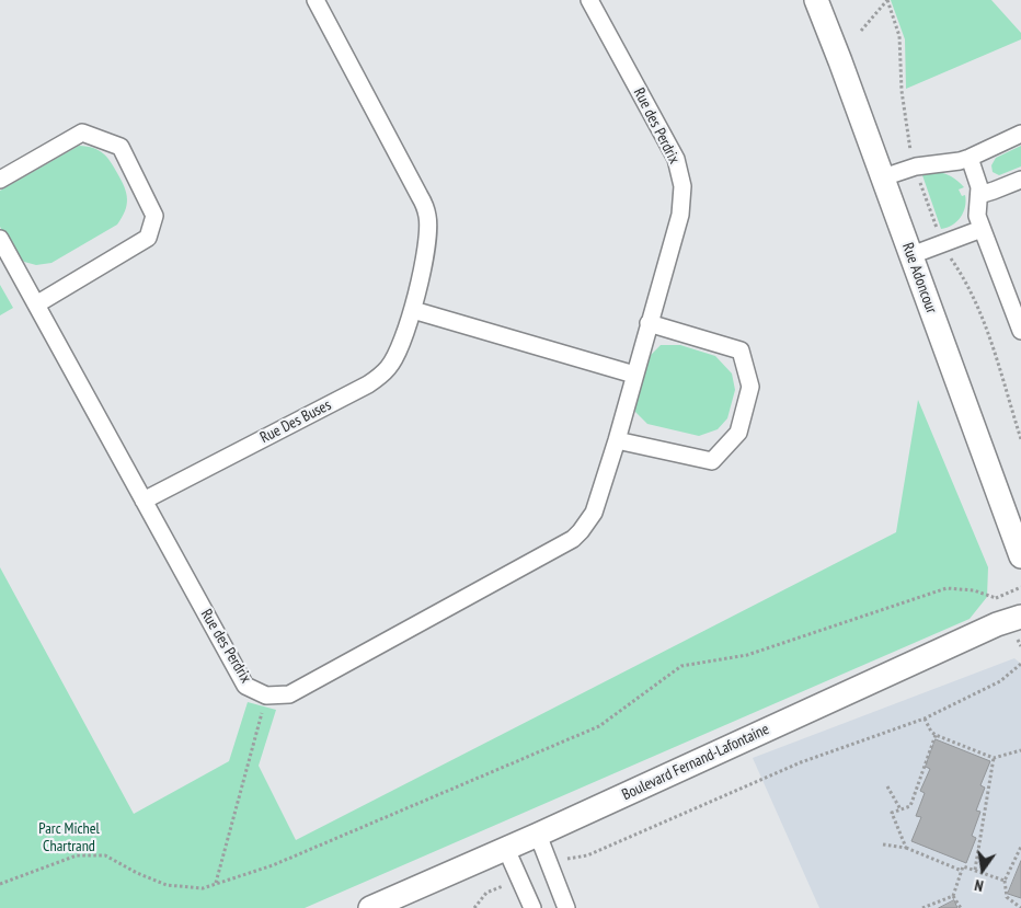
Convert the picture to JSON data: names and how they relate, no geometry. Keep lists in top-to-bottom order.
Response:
{
  "streets": {
    "street": [
      "Rue des Perdrix",
      "Rue Adoncour",
      "Rue Des Buses",
      "Boulevard Fernand-Lafontaine"
    ]
  },
  "crossings": [
    ["Rue des Perdrix", "Rue Des Buses"]
  ],
  "parks": ["Parc Michel Chartrand"],
  "north": "bottom"
}
